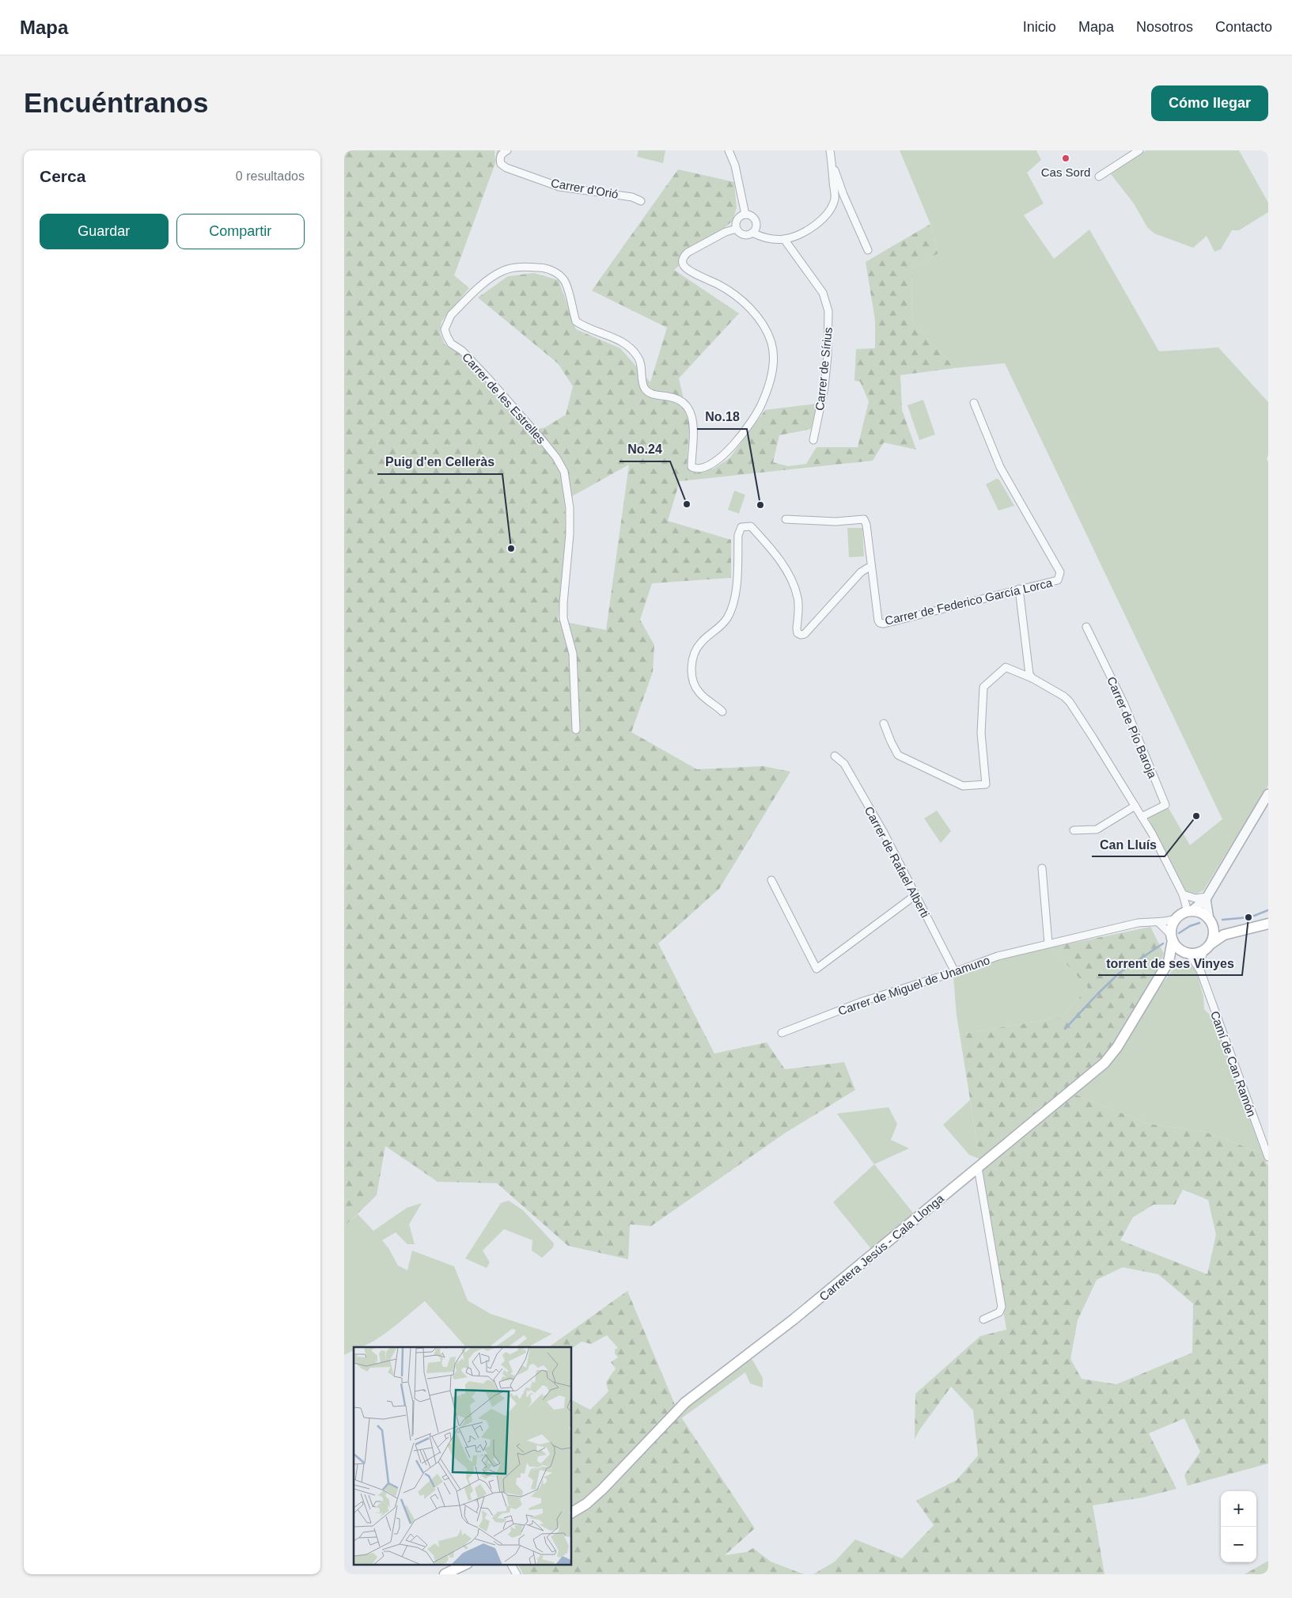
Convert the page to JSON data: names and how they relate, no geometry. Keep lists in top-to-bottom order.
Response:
{
  "streets": {
    "main road": ["Carretera Jesús - Cala Llonga"],
    "street": [
      "Carrer d'Orió",
      "Carrer de Sírius",
      "Carrer de les Estrelles",
      "Carrer de Federico García Lorca",
      "Carrer de Pío Baroja",
      "Carrer de Rafael Alberti",
      "Carrer de Miguel de Unamuno",
      "Camí de Can Ramón"
    ]
  },
  "crossings": [
    ["Carrer de Rafael Alberti", "Carrer de Miguel de Unamuno"],
    ["Carrer de Miguel de Unamuno", "Camí de Can Ramón"],
    ["Carrer de Miguel de Unamuno", "Carretera Jesús - Cala Llonga"],
    ["Camí de Can Ramón", "Carretera Jesús - Cala Llonga"]
  ],
  "places": [
    "Cas Sord",
    "No.24",
    "No.18",
    "Puig d'en Celleràs",
    "Can Lluís",
    "torrent de ses Vinyes"
  ],
  "page": {
    "header": "Mapa",
    "nav": [
      "Inicio",
      "Mapa",
      "Nosotros",
      "Contacto"
    ],
    "buttons": [
      "Cómo llegar",
      ["Guardar", "Compartir"]
    ],
    "title": "Encuéntranos",
    "heading": ["Cerca", "0 resultados"],
    "map_buttons": ["+", "−"]
  }
}
